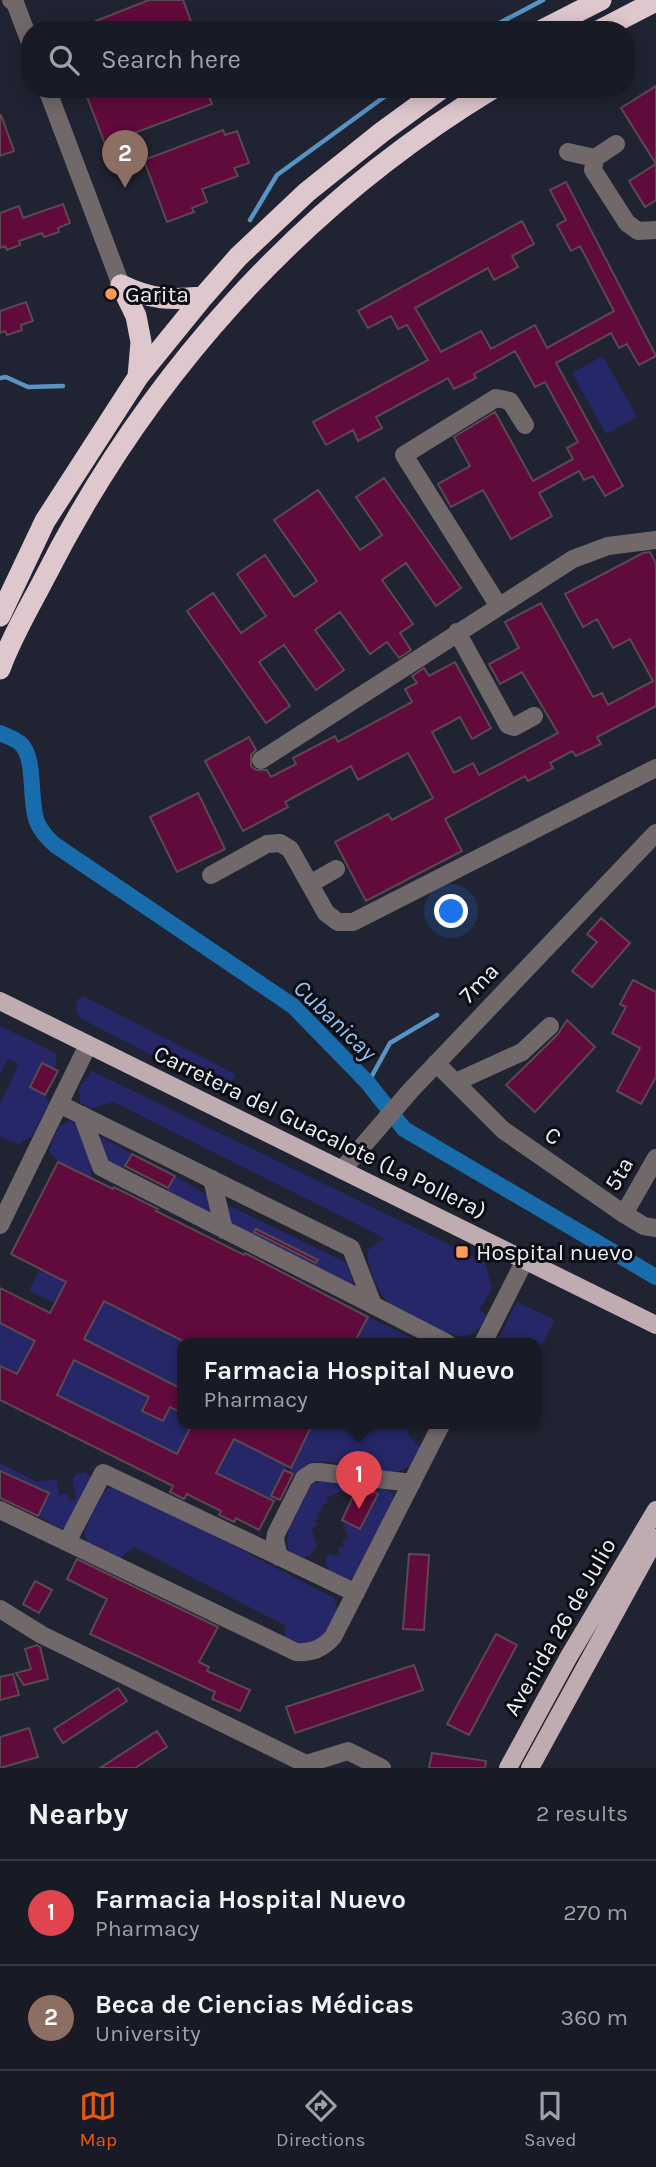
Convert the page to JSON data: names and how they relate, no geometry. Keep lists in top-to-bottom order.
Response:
{
  "streets": {
    "main road": ["Carretera del Guacalote (La Pollera)", "Avenida 26 de Julio"],
    "street": ["7ma", "C", "5ta"]
  },
  "crossings": [
    ["7ma", "Carretera del Guacalote (La Pollera)"],
    ["7ma", "C"],
    ["C", "5ta"]
  ],
  "water": ["Cubanicay"],
  "places": {
    "other": ["Garita"],
    "transit": ["Hospital nuevo"]
  },
  "page": {
    "search": "Search here",
    "pins": ["2", "1"],
    "popup": ["Farmacia Hospital Nuevo", "Pharmacy"],
    "heading": ["Nearby", "2 results"],
    "list": [
      {
        "mark": "1",
        "name": "Farmacia Hospital Nuevo",
        "note": "Pharmacy",
        "value": "270 m"
      },
      {
        "mark": "2",
        "name": "Beca de Ciencias Médicas",
        "note": "University",
        "value": "360 m"
      }
    ],
    "nav": ["Map", "Directions", "Saved"]
  }
}
